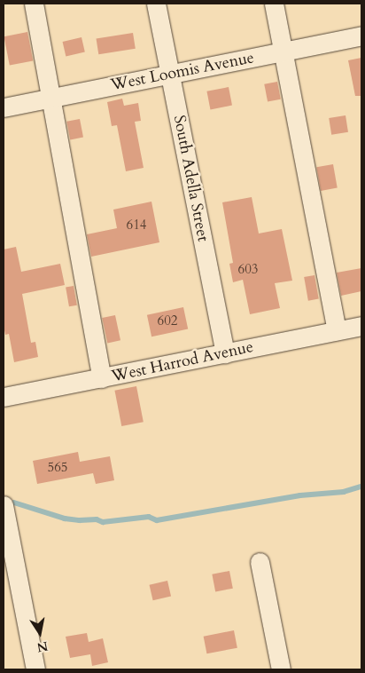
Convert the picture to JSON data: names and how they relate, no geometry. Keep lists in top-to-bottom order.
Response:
{
  "streets": {
    "street": ["West Loomis Avenue", "South Adella Street", "West Harrod Avenue"]
  },
  "crossings": [
    ["West Loomis Avenue", "South Adella Street"],
    ["South Adella Street", "West Harrod Avenue"]
  ],
  "house_numbers": [
    "614",
    "603",
    "602",
    "565"
  ],
  "north": "bottom"
}
